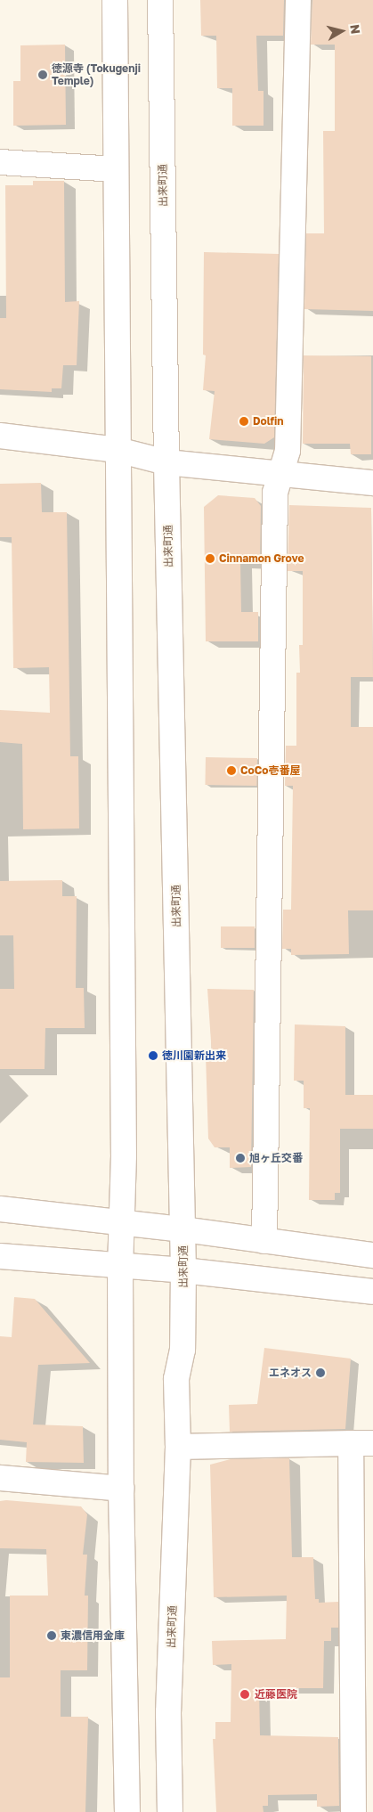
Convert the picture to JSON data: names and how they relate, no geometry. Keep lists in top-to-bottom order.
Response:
{
  "streets": {
    "main road": ["出来町通"]
  },
  "places": [
    "徳源寺 (Tokugenji Temple)",
    "Dolfin",
    "Cinnamon Grove",
    "CoCo壱番屋",
    "徳川園新出来",
    "旭ヶ丘交番",
    "エネオス",
    "東濃信用金庫",
    "近藤医院"
  ],
  "north": "right"
}
